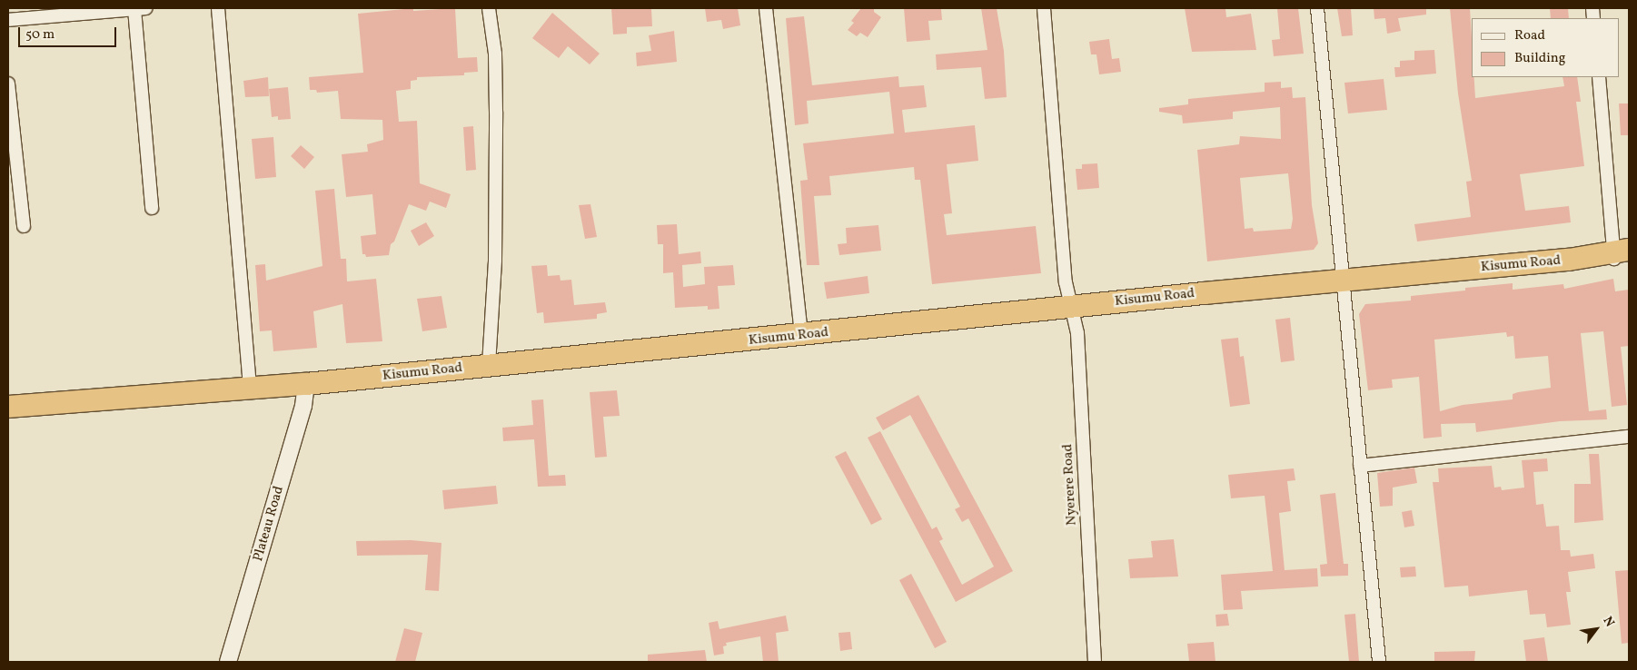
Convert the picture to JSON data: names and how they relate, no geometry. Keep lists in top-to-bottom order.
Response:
{
  "streets": {
    "highway": ["Kisumu Road"],
    "street": ["Nyerere Road", "Plateau Road"]
  },
  "crossings": [
    ["Kisumu Road", "Nyerere Road"],
    ["Kisumu Road", "Plateau Road"]
  ],
  "legend": ["Road", "Building"],
  "scale_bar": "50 m",
  "north": "top right"
}
